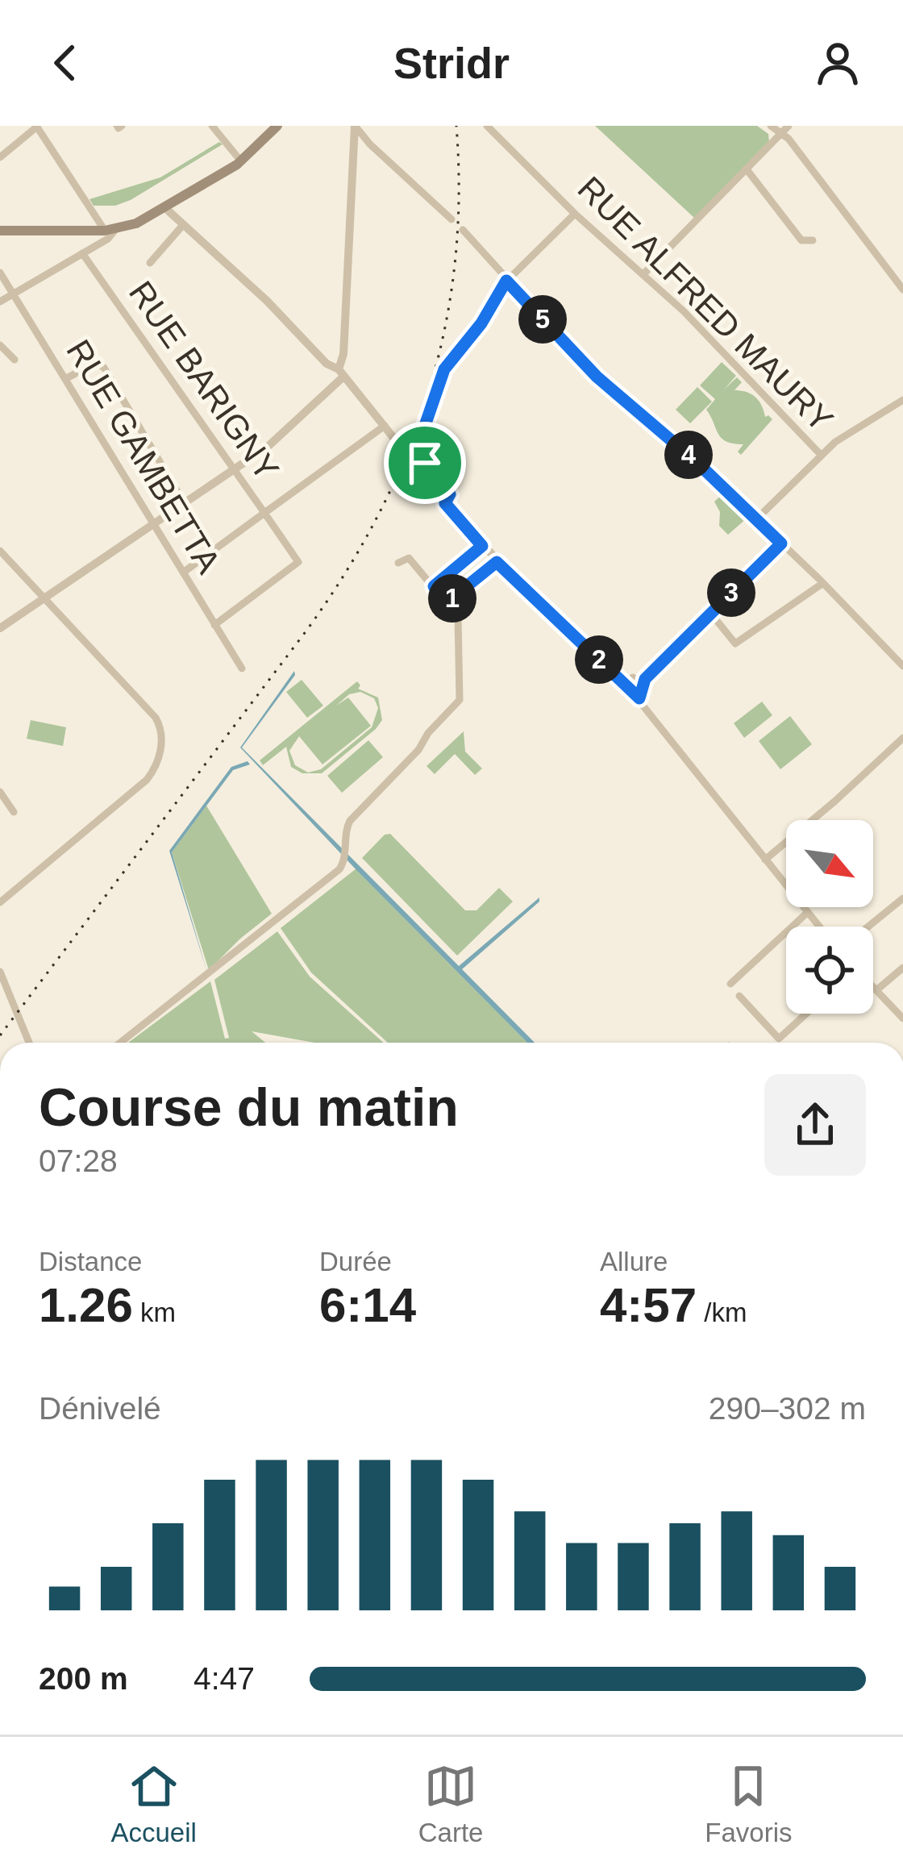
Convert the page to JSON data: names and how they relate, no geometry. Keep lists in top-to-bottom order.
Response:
{
  "streets": {
    "street": ["RUE ALFRED MAURY", "RUE BARIGNY", "RUE GAMBETTA"]
  },
  "north": "bottom right",
  "page": {
    "header": "Stridr",
    "pins": [
      "5",
      "4",
      "3",
      "1",
      "2"
    ],
    "heading": ["Course du matin", "07:28"],
    "stats": [
      ["Distance", "1.26 km"],
      ["Durée", "6:14"],
      ["Allure", "4:57 /km"]
    ],
    "chart": ["Dénivelé", "290–302 m"],
    "list": [
      {
        "name": "200 m",
        "note": "4:47"
      }
    ],
    "tabs": ["Accueil", "Carte", "Favoris"]
  }
}
